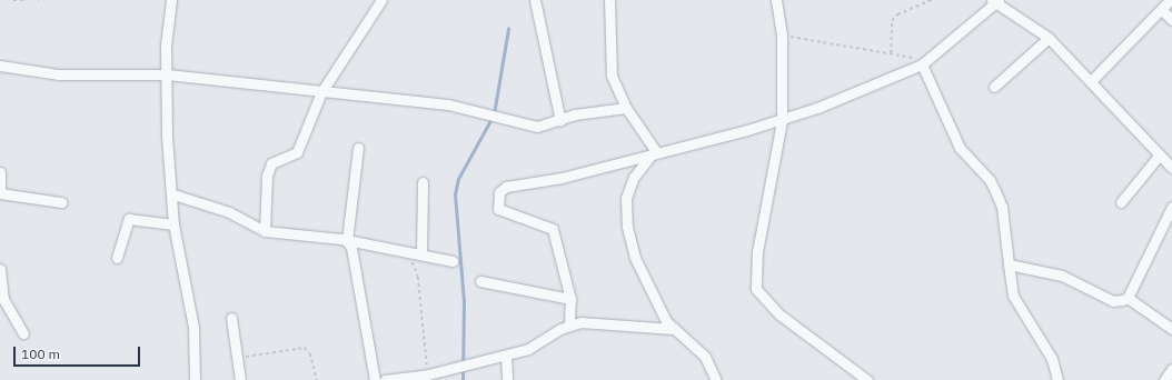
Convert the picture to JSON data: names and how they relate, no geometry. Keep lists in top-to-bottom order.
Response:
{
  "scale_bar": "100 m"
}
